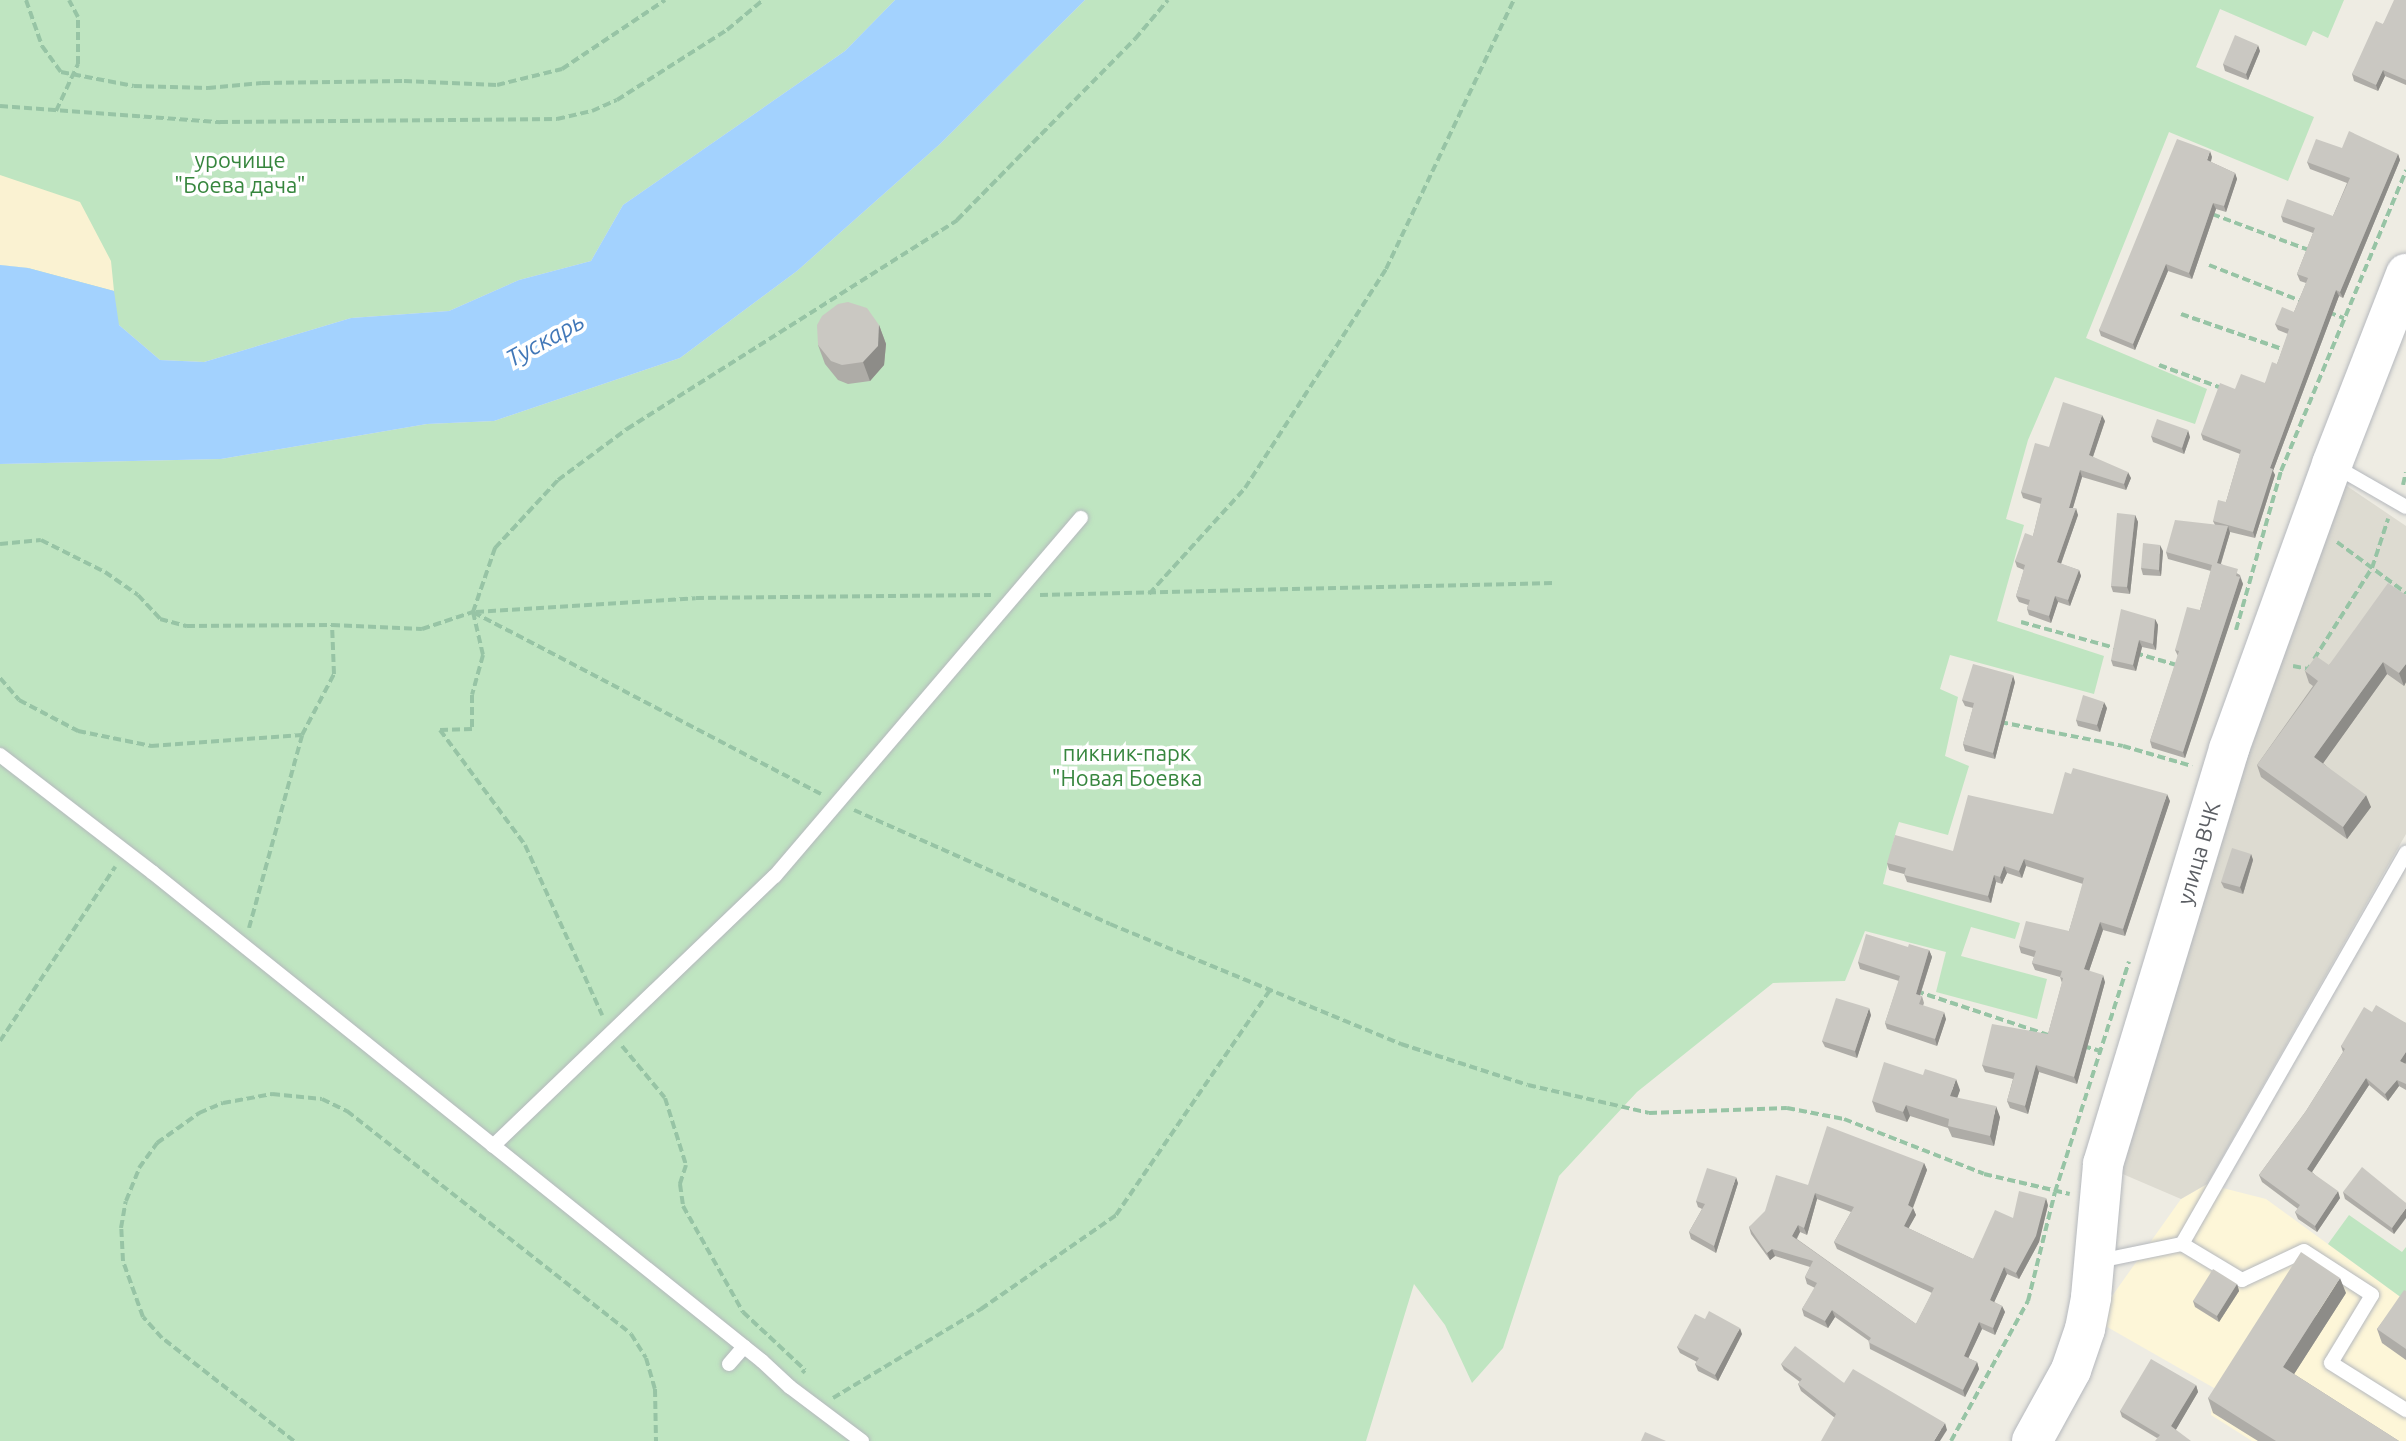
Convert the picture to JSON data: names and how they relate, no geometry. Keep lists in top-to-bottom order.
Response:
{
  "streets": {
    "main road": ["улица ВЧК"]
  },
  "water": ["Тускарь"],
  "parks": ["урочище \"Боева дача\"", "пикник-парк \"Новая Боевка"]
}
